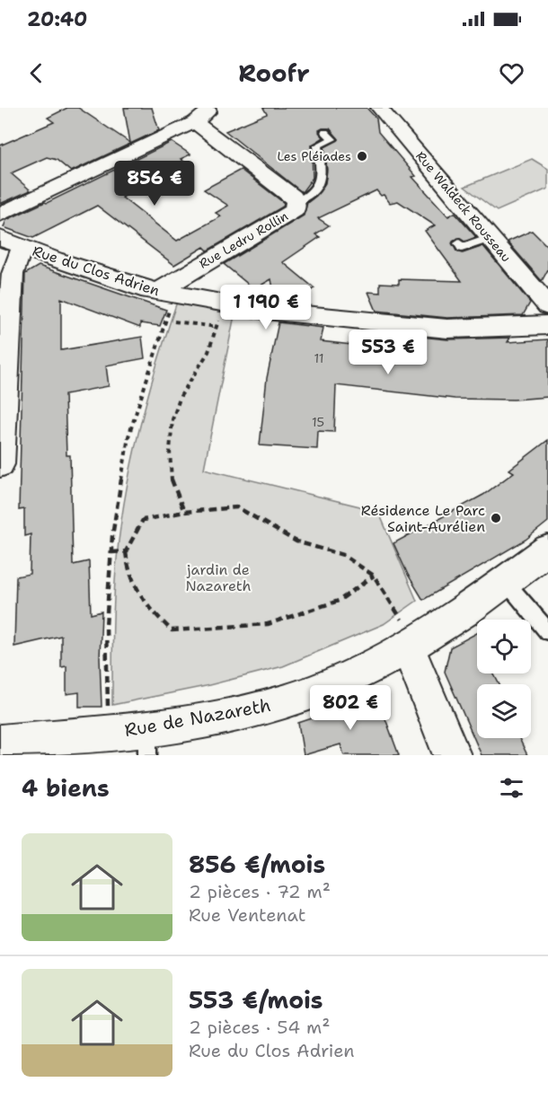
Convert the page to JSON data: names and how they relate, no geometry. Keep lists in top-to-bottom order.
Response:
{
  "streets": {
    "street": [
      "Rue Waldeck Rousseau",
      "Rue Ledru Rollin",
      "Rue du Clos Adrien",
      "Rue de Nazareth"
    ]
  },
  "crossings": [
    ["Rue Ledru Rollin", "Rue du Clos Adrien"]
  ],
  "parks": ["jardin de Nazareth"],
  "places": ["Les Pléiades", "Résidence Le Parc Saint-Aurélien"],
  "house_numbers": ["11", "15"],
  "page": {
    "status": "20:40",
    "header": "Roofr",
    "price": [
      "856 €",
      "1 190 €",
      "553 €",
      "802 €"
    ],
    "heading": "4 biens",
    "list": [
      {
        "name": "856 €/mois",
        "note": "2 pièces · 72 m² · Rue Ventenat"
      },
      {
        "name": "553 €/mois",
        "note": "2 pièces · 54 m² · Rue du Clos Adrien"
      }
    ]
  }
}
